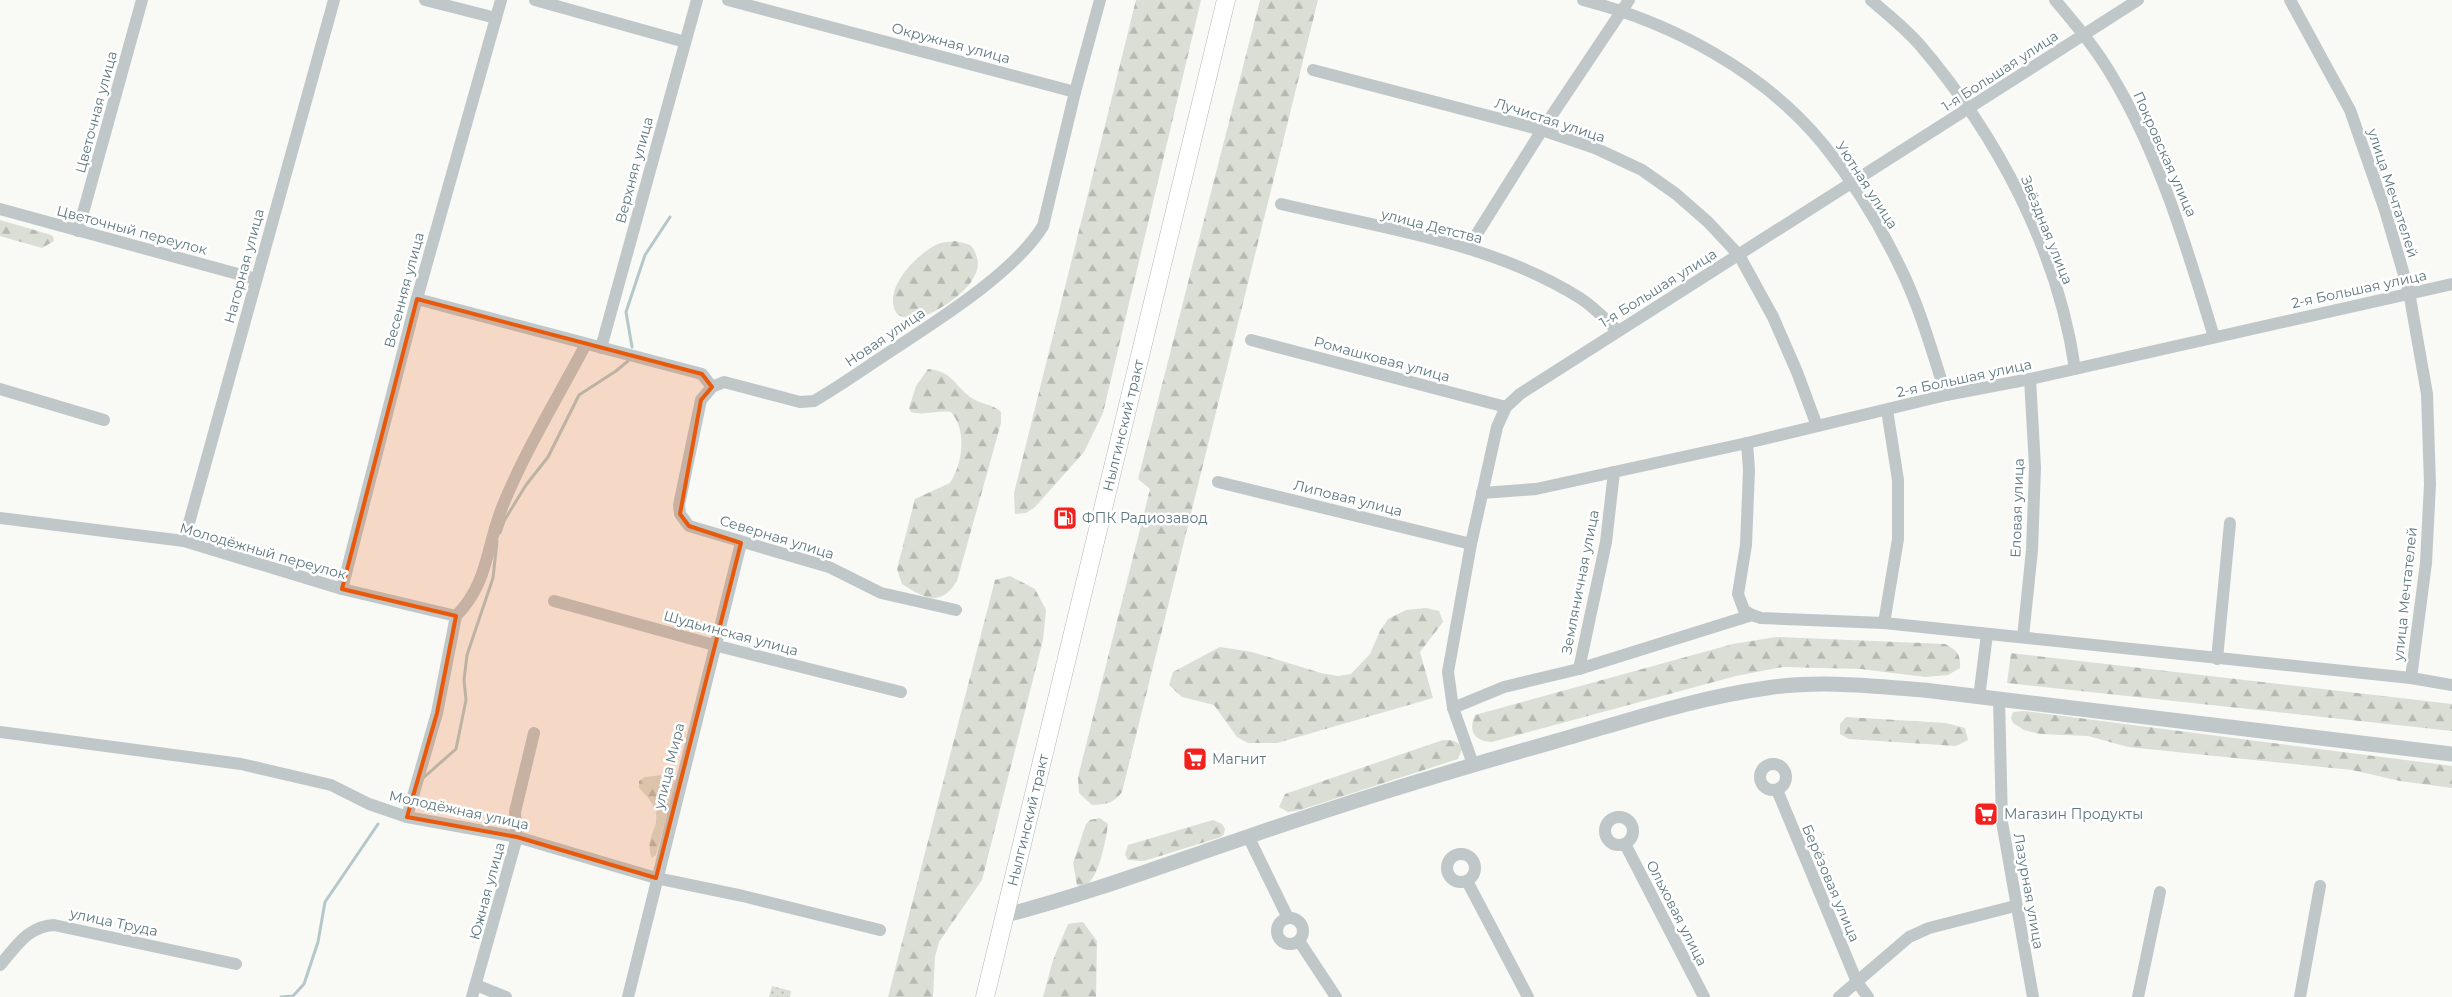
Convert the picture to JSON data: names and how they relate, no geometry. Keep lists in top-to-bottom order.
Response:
{
  "streets": {
    "main road": ["Нылгинский тракт"],
    "street": [
      "Окружная улица",
      "1-я Большая улица",
      "Цветочная улица",
      "Лучистая улица",
      "Покровская улица",
      "Верхняя улица",
      "Уютная улица",
      "улица Мечтателей",
      "улица Детства",
      "Цветочный переулок",
      "Звёздная улица",
      "Нагорная улица",
      "2-я Большая улица",
      "Весенняя улица",
      "Новая улица",
      "Ромашковая улица",
      "Липовая улица",
      "Еловая улица",
      "Северная улица",
      "Молодёжный переулок",
      "Земляничная улица",
      "Шудьинская улица",
      "улица Мира",
      "Молодёжная улица",
      "Берёзовая улица",
      "Южная улица",
      "Лазурная улица",
      "Ольховая улица",
      "улица Труда"
    ]
  },
  "crossings": [
    ["Окружная улица", "Новая улица"],
    ["1-я Большая улица", "Лучистая улица"],
    ["1-я Большая улица", "Покровская улица"],
    ["1-я Большая улица", "Уютная улица"],
    ["1-я Большая улица", "улица Детства"],
    ["1-я Большая улица", "Звёздная улица"],
    ["1-я Большая улица", "2-я Большая улица"],
    ["1-я Большая улица", "Ромашковая улица"],
    ["1-я Большая улица", "Липовая улица"],
    ["Цветочная улица", "Цветочный переулок"],
    ["Лучистая улица", "2-я Большая улица"],
    ["Покровская улица", "2-я Большая улица"],
    ["Уютная улица", "2-я Большая улица"],
    ["улица Мечтателей", "2-я Большая улица"],
    ["Цветочный переулок", "Нагорная улица"],
    ["Звёздная улица", "2-я Большая улица"],
    ["Нагорная улица", "Молодёжный переулок"],
    ["2-я Большая улица", "Еловая улица"],
    ["2-я Большая улица", "Земляничная улица"],
    ["Весенняя улица", "Молодёжный переулок"],
    ["Новая улица", "Северная улица"],
    ["Северная улица", "улица Мира"],
    ["Шудьинская улица", "улица Мира"],
    ["улица Мира", "Молодёжная улица"],
    ["Молодёжная улица", "Южная улица"]
  ],
  "places": {
    "fuel station": ["ФПК Радиозавод"],
    "supermarket": ["Магнит", "Магазин Продукты"]
  }
}
